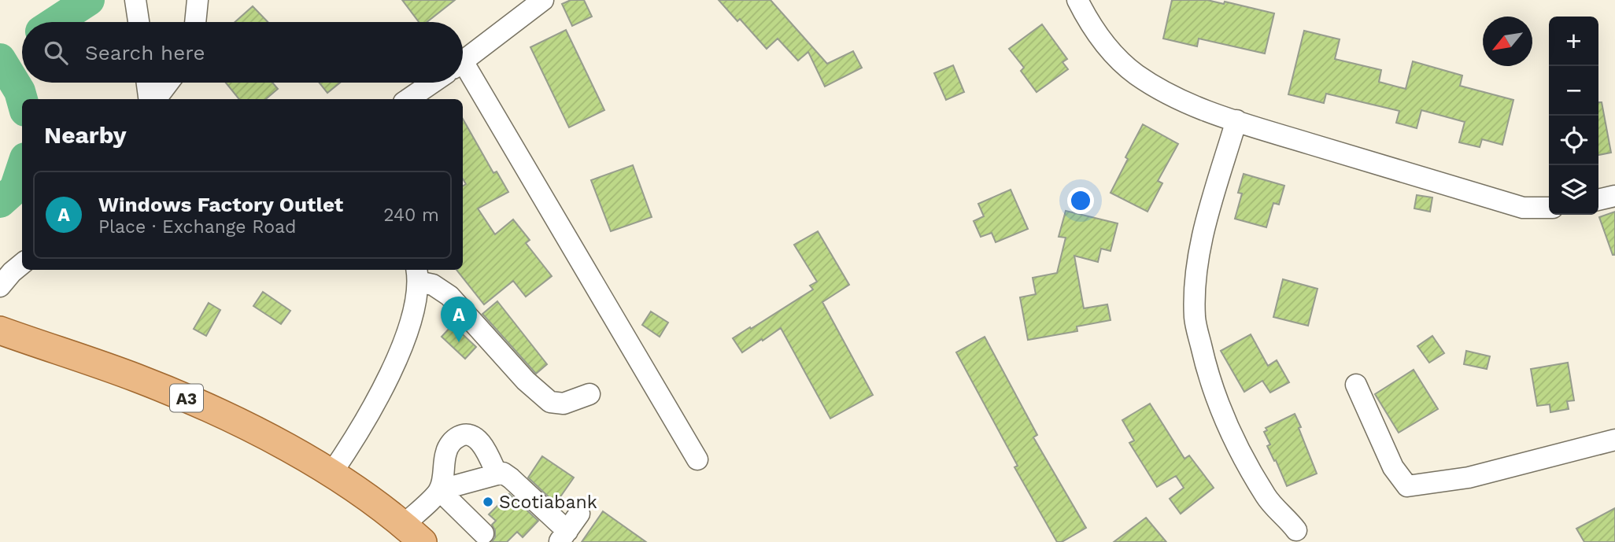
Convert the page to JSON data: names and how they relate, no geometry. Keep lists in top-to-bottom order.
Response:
{
  "streets": {
    "main road": ["A3"]
  },
  "places": ["Scotiabank"],
  "north": "bottom left",
  "page": {
    "map_buttons": ["+", "−"],
    "search": "Search here",
    "heading": "Nearby",
    "list": [
      {
        "mark": "A",
        "name": "Windows Factory Outlet",
        "note": "Place · Exchange Road",
        "value": "240 m"
      }
    ],
    "pins": "A"
  }
}
